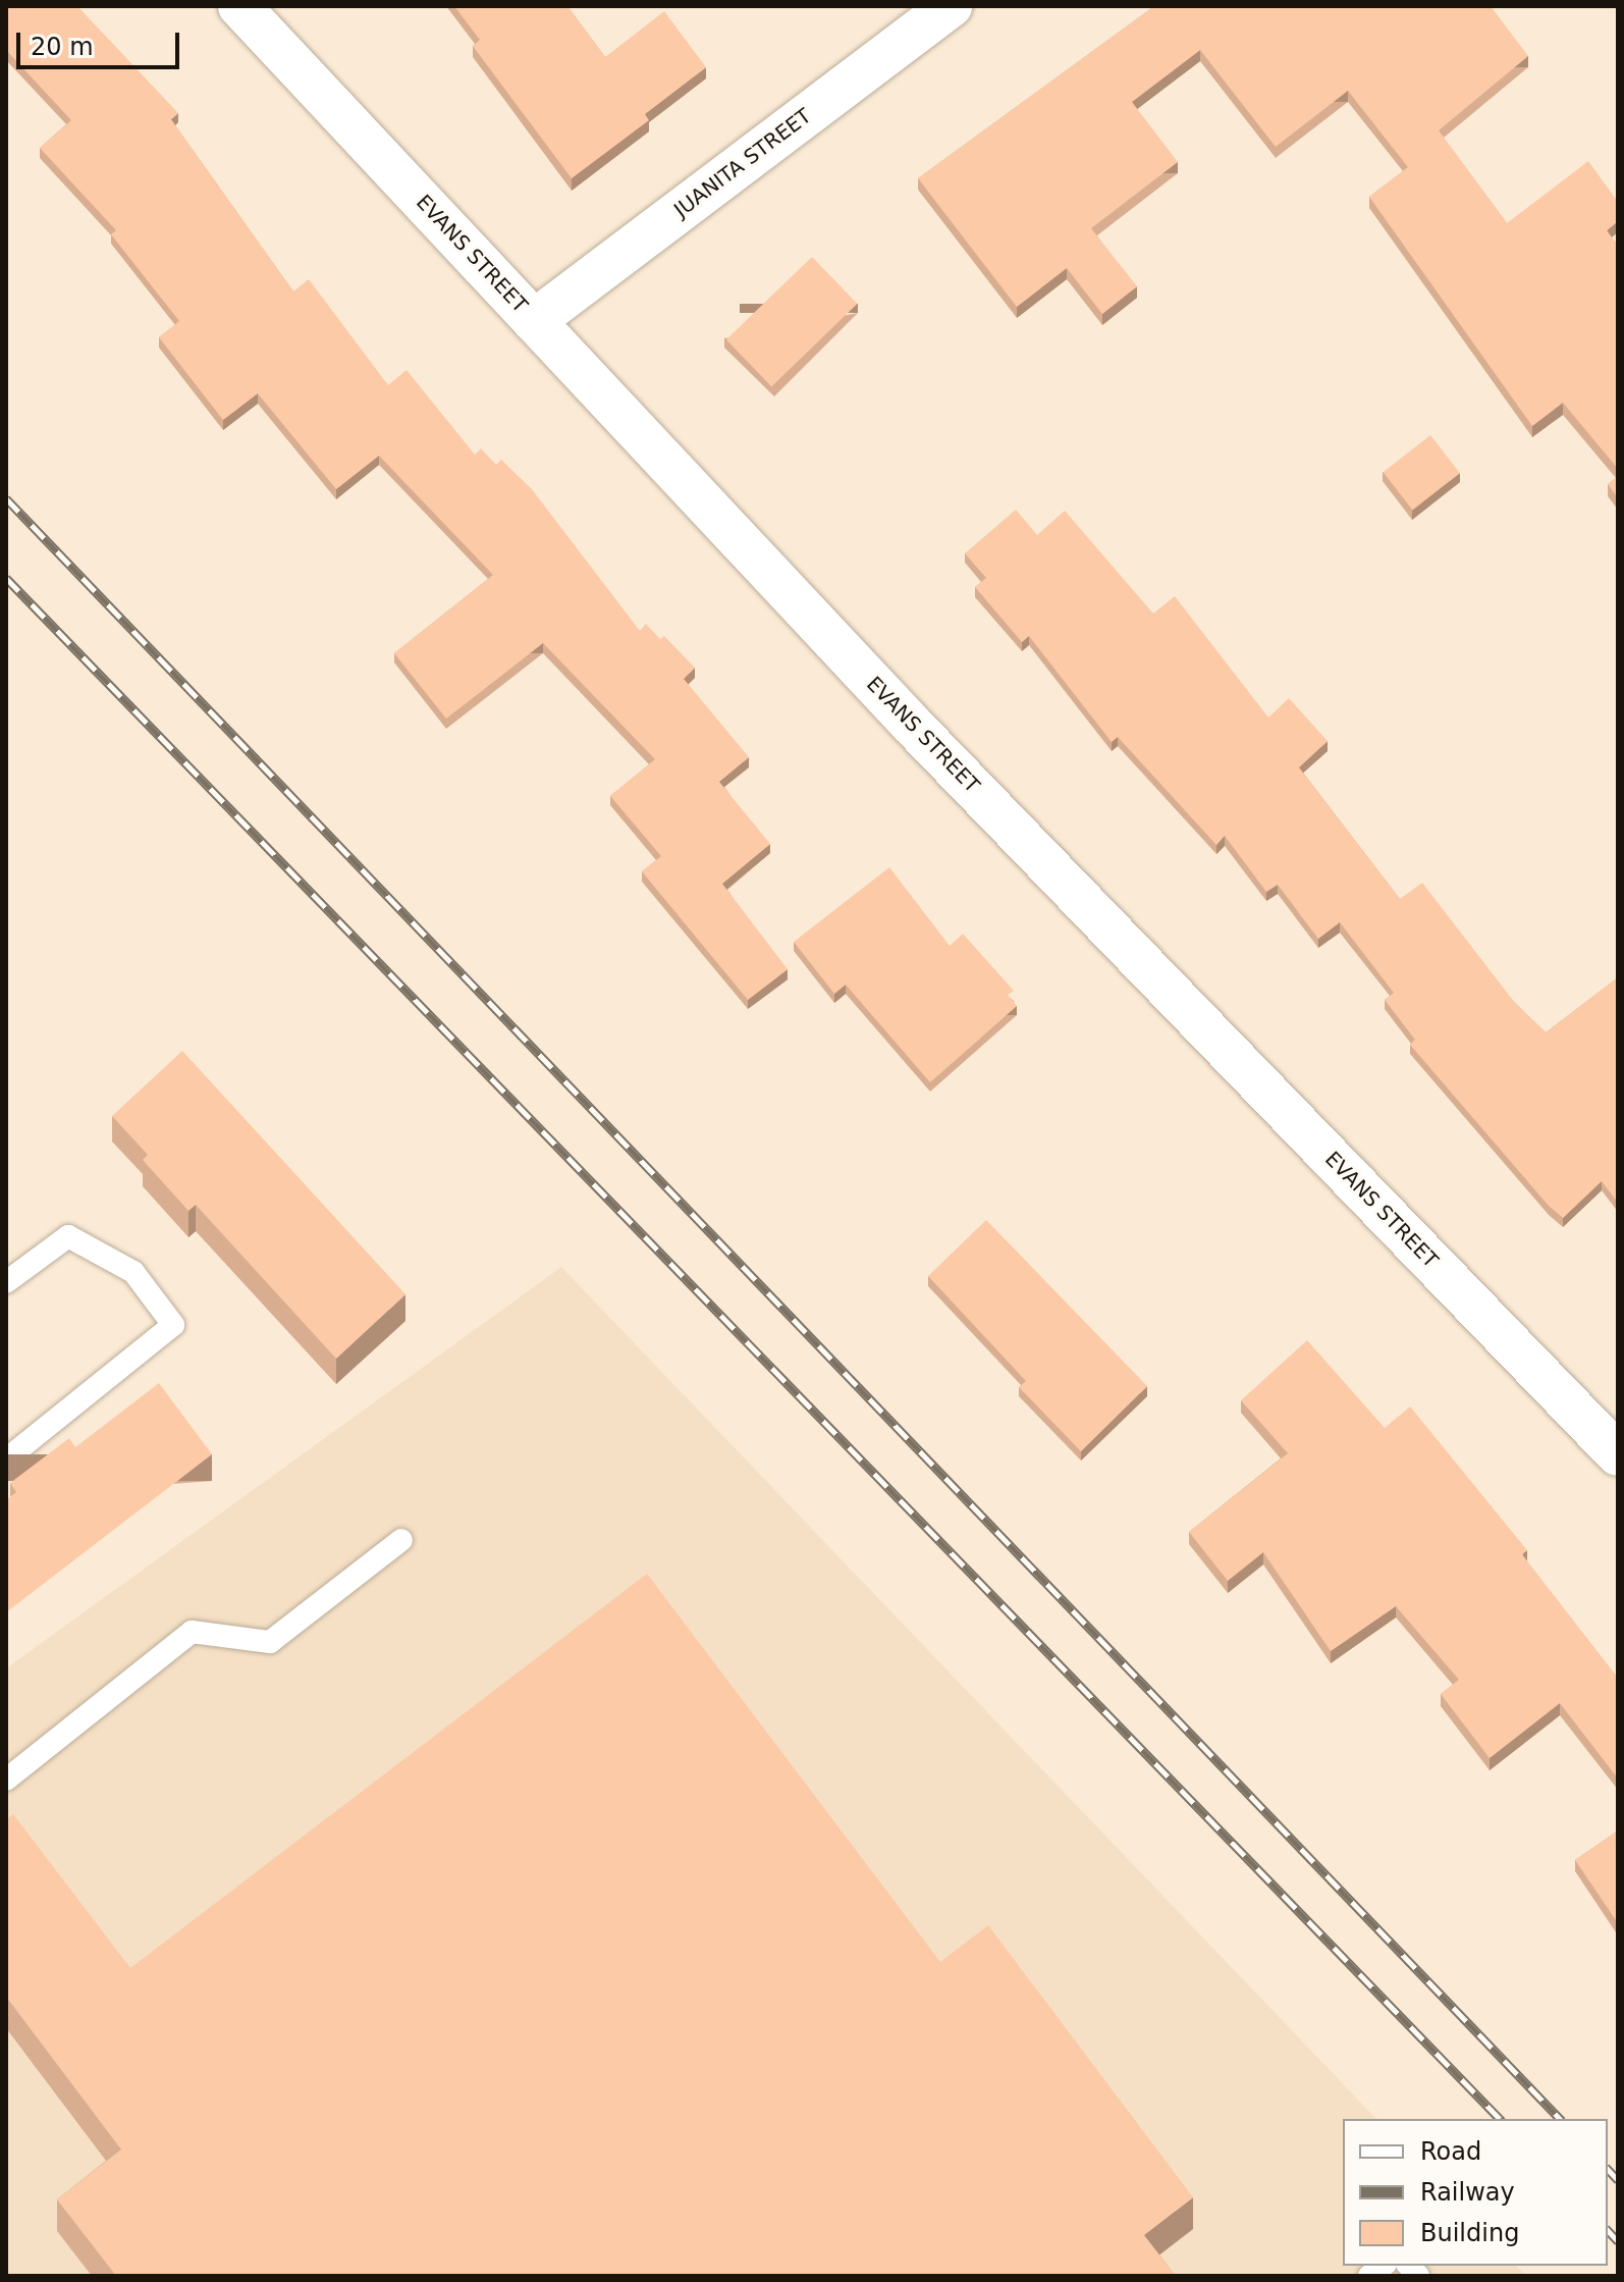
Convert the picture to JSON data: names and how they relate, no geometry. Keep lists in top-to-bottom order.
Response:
{
  "streets": {
    "street": ["JUANITA STREET", "EVANS STREET"]
  },
  "crossings": [
    ["JUANITA STREET", "EVANS STREET"]
  ],
  "legend": ["Road", "Railway", "Building"],
  "scale_bar": "20 m"
}
